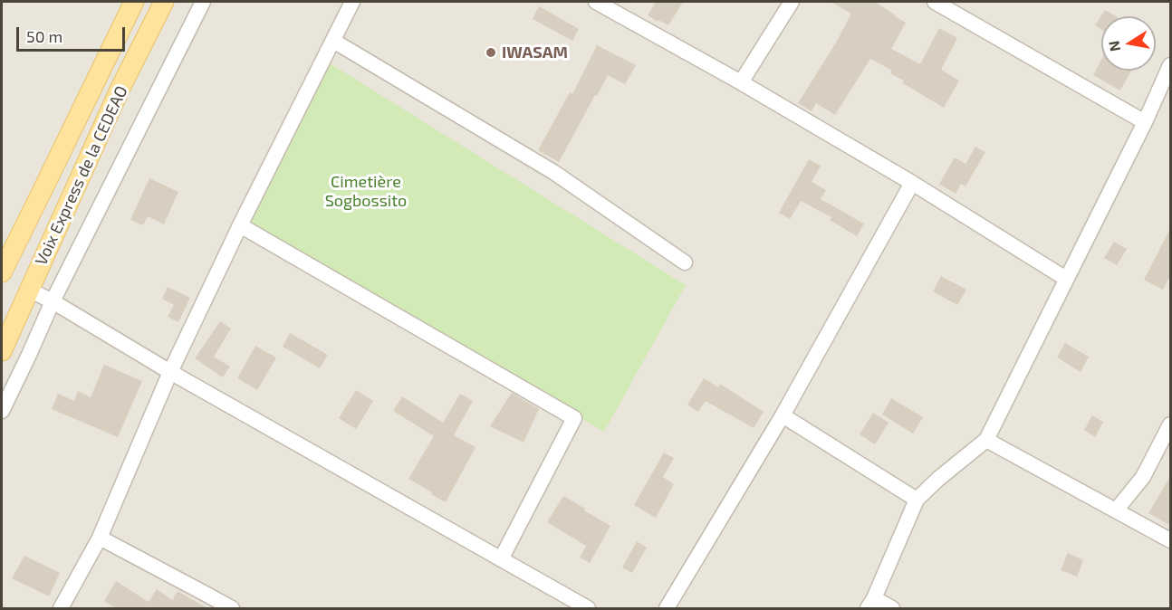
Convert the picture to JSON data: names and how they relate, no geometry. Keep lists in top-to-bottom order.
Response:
{
  "streets": {
    "main road": ["Voix Express de la CEDEAO"]
  },
  "parks": ["Cimetière Sogbossito"],
  "places": ["IWASAM"],
  "scale_bar": "50 m",
  "north": "left"
}
